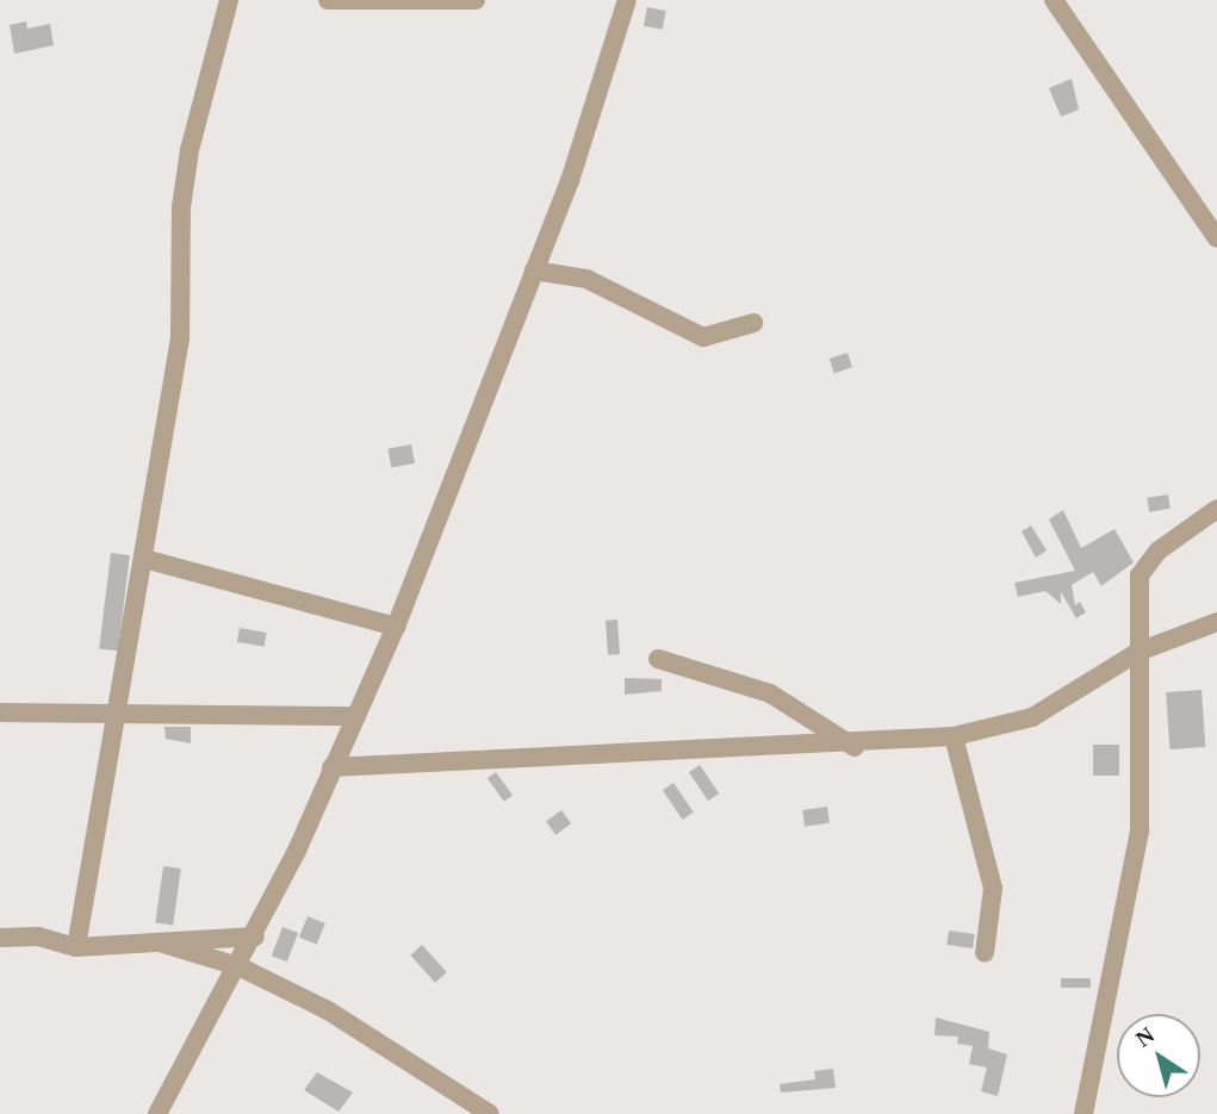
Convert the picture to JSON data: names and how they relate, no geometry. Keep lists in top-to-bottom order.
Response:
{
  "north": "top left"
}
